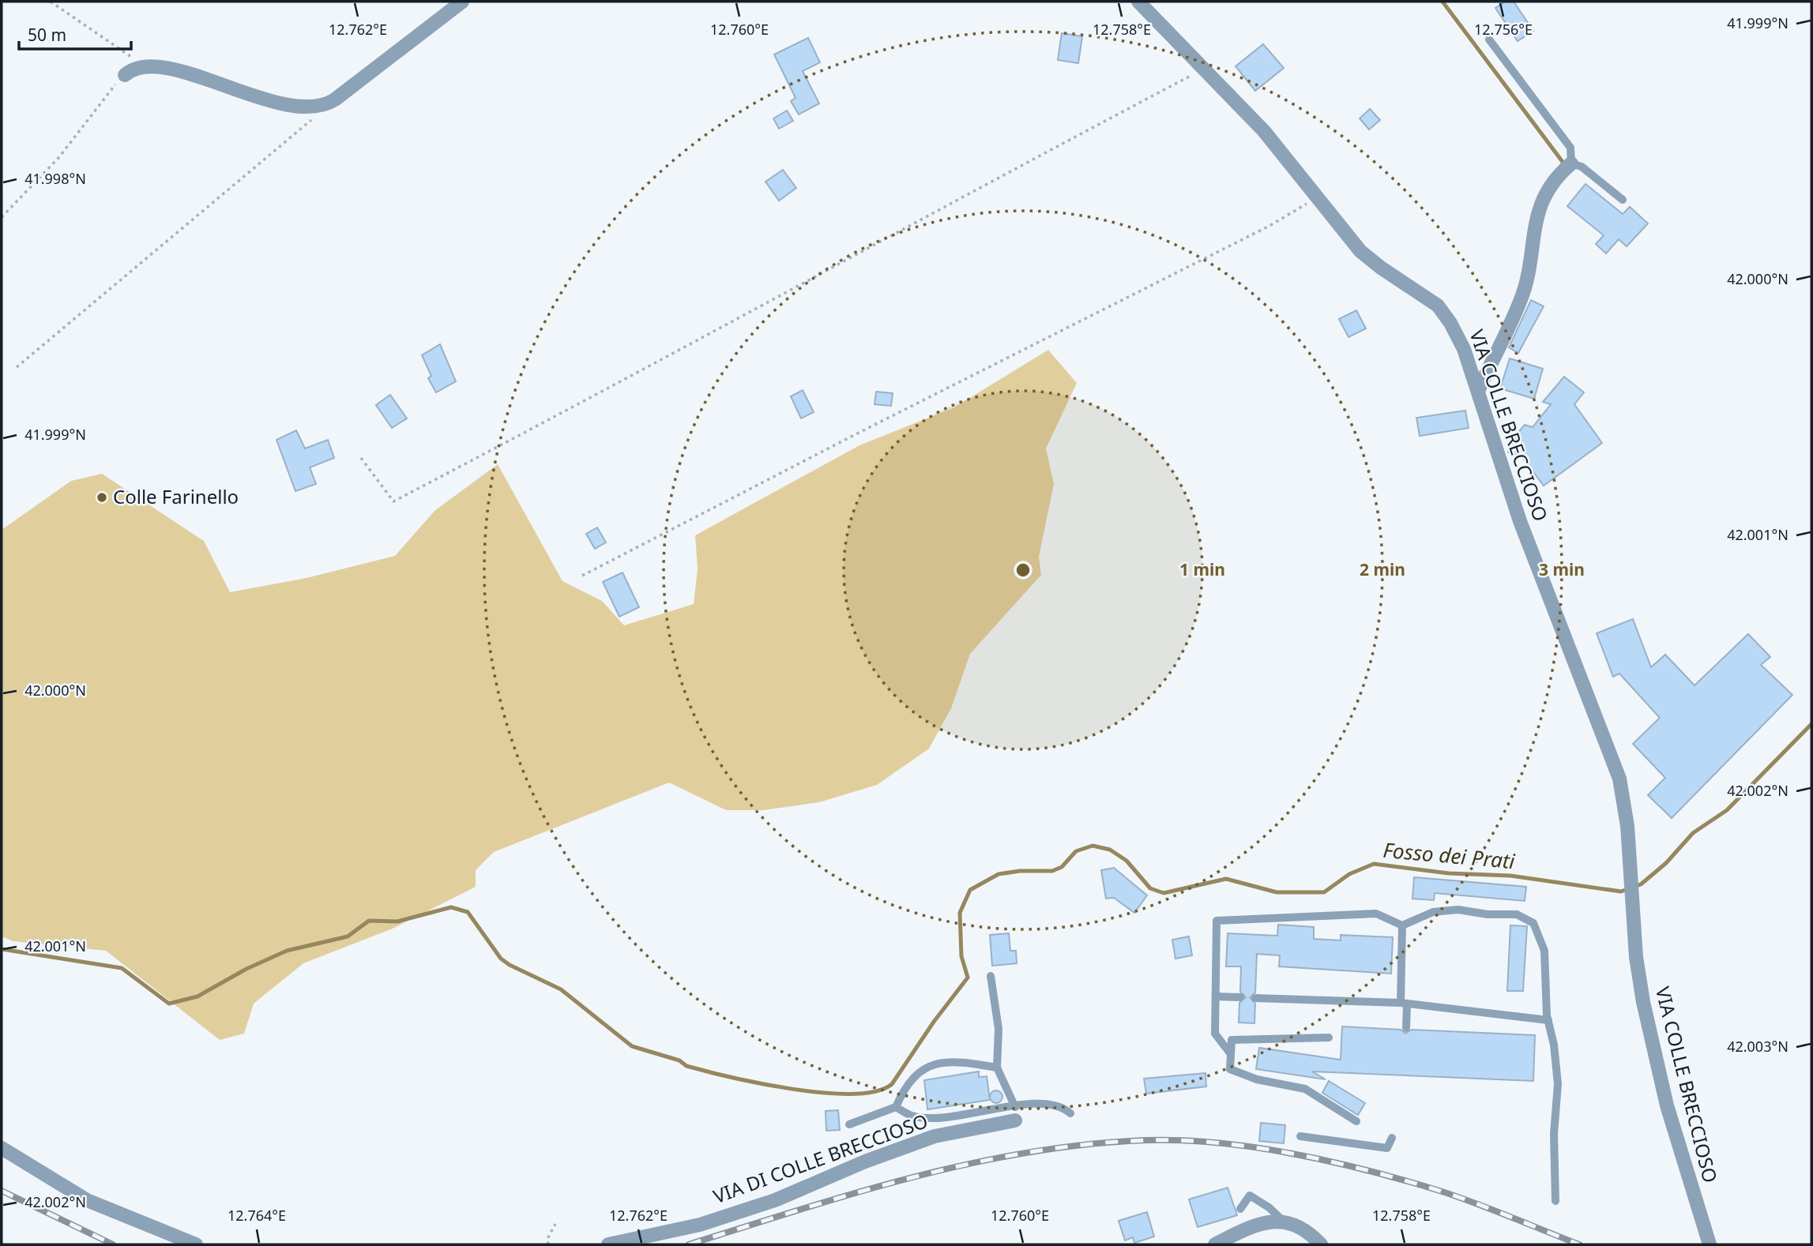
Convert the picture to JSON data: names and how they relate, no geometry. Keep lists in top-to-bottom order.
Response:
{
  "streets": {
    "street": ["VIA COLLE BRECCIOSO", "VIA DI COLLE BRECCIOSO"]
  },
  "water": ["Fosso dei Prati"],
  "places": ["Colle Farinello"],
  "scale_bar": "50 m",
  "coordinates": [
    "41.999°N",
    "12.762°E",
    "12.760°E",
    "12.758°E",
    "12.756°E",
    "41.998°N",
    "42.000°N",
    "42.001°N",
    "42.002°N",
    "42.003°N",
    "12.764°E"
  ],
  "rings": ["1 min", "2 min", "3 min"]
}
